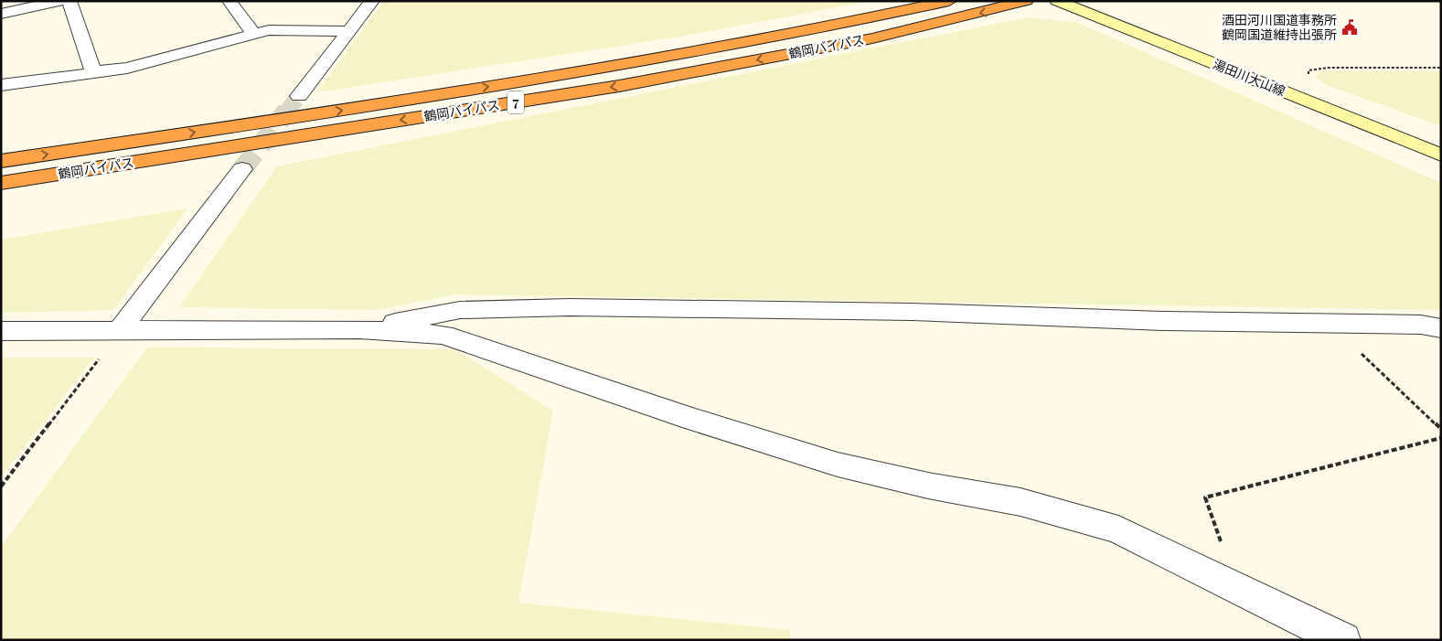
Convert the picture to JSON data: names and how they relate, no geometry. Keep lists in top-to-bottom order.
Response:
{
  "streets": {
    "highway": ["鶴岡バイパス", "7"],
    "main road": ["湯田川大山線"]
  },
  "places": {
    "public building": ["酒田河川国道事務所 鶴岡国道維持出張所"]
  }
}
